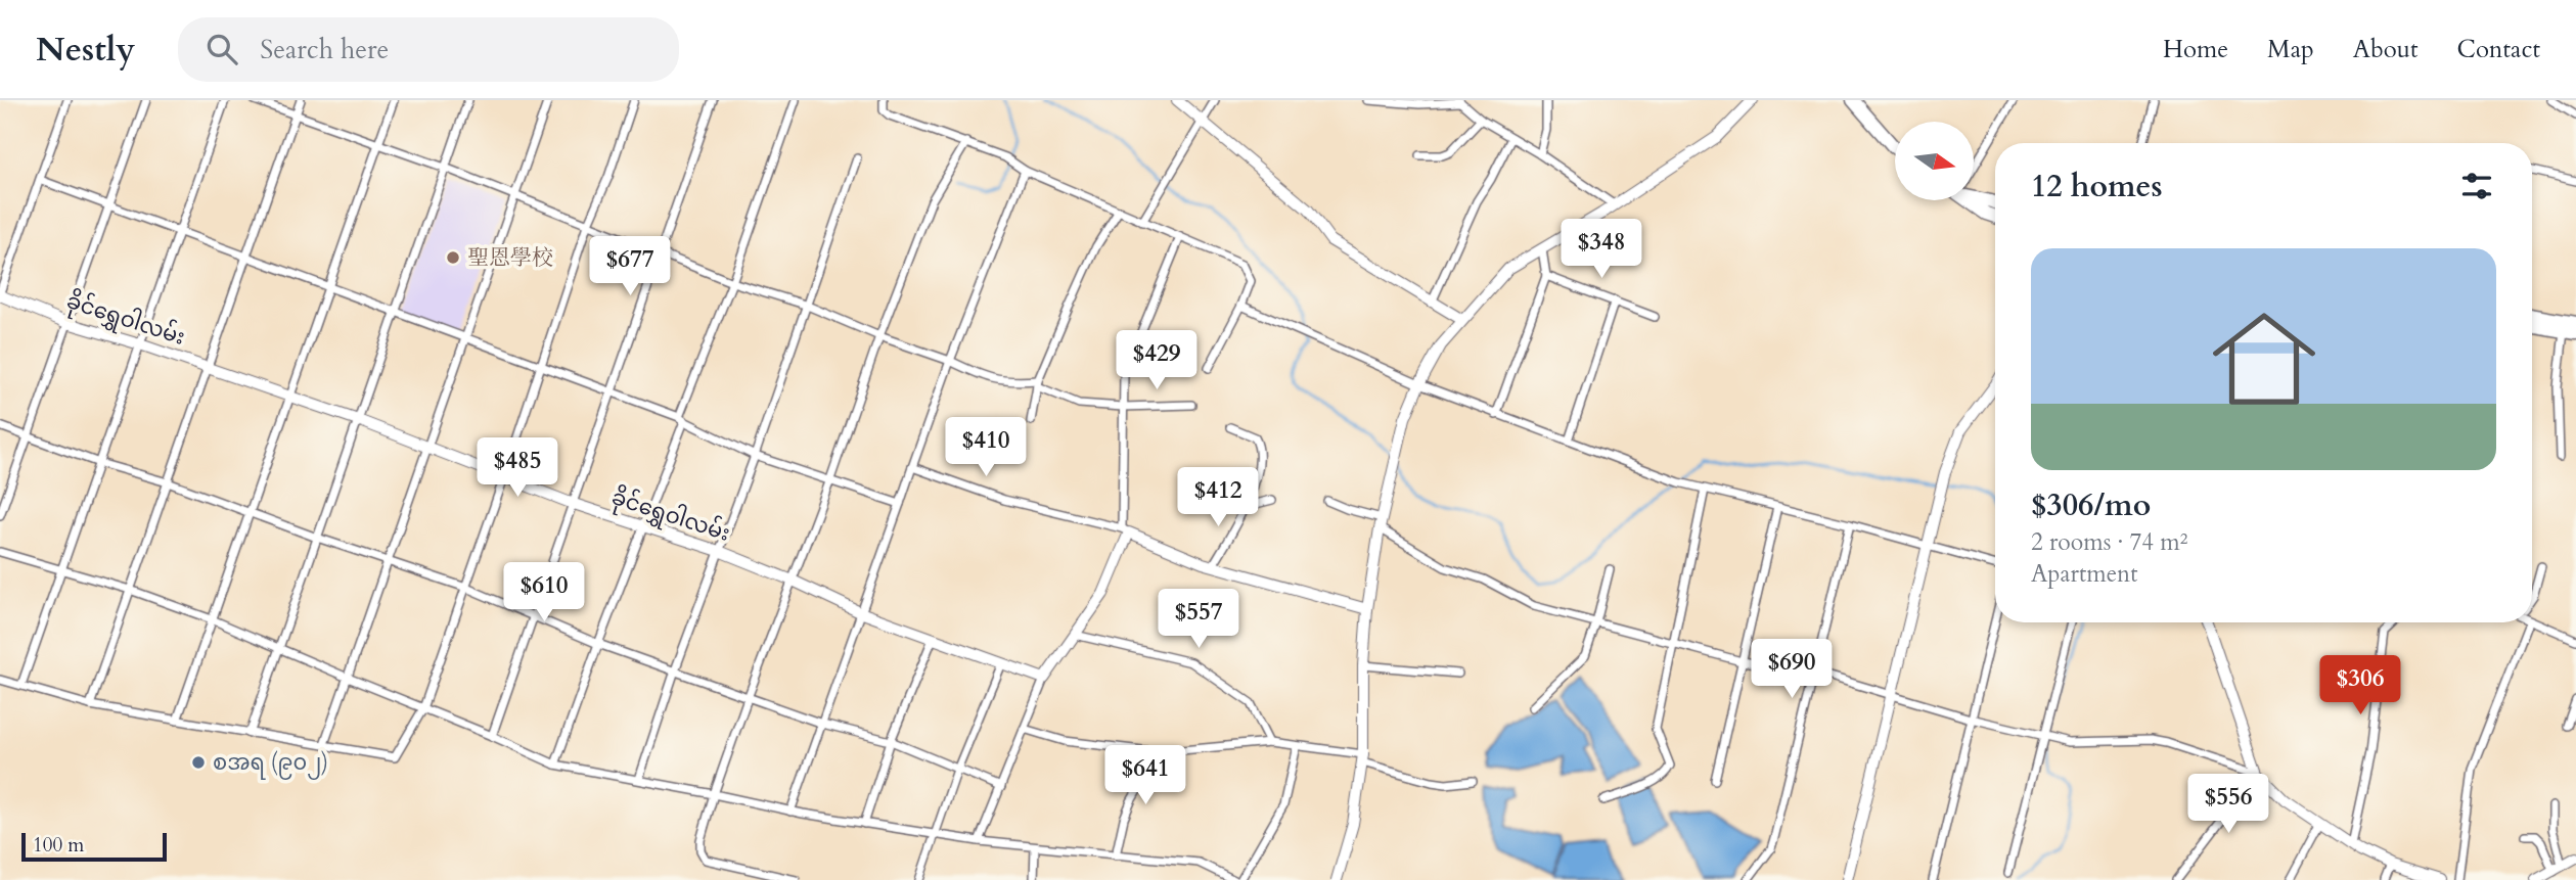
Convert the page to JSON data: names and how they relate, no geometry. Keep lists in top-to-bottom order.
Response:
{
  "streets": {
    "street": ["ခိုင်ရွှေဝါလမ်း"]
  },
  "places": ["聖恩學校", "စအရ (၉၀၂)"],
  "scale_bar": "100 m",
  "north": "right",
  "page": {
    "header": "Nestly",
    "search": "Search here",
    "nav": [
      "Home",
      "Map",
      "About",
      "Contact"
    ],
    "heading": "12 homes",
    "price": [
      "$348",
      "$677",
      "$429",
      "$410",
      "$485",
      "$412",
      "$610",
      "$557",
      "$690",
      "$306",
      "$641",
      "$556"
    ],
    "list": [
      {
        "name": "$306/mo",
        "note": "2 rooms · 74 m² · Apartment"
      }
    ],
    "scale": "100 m"
  }
}
